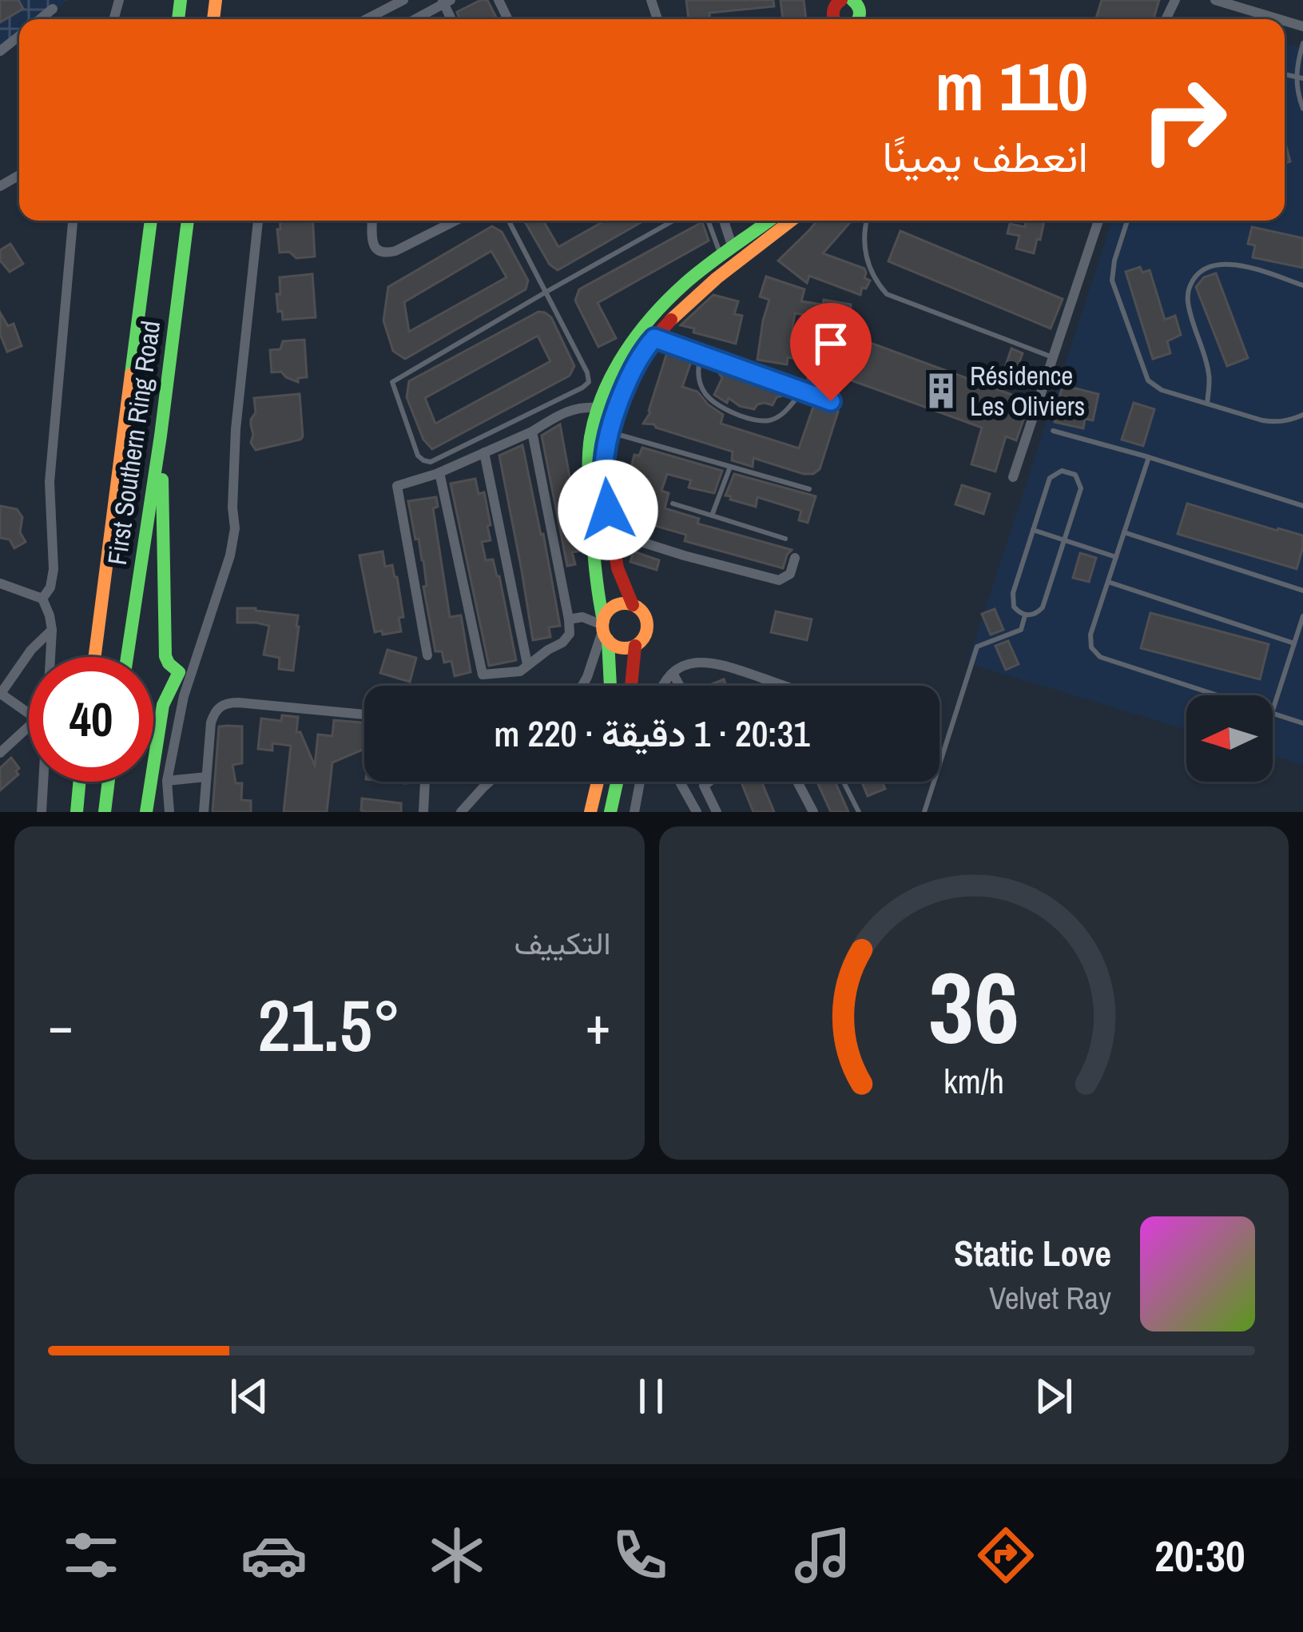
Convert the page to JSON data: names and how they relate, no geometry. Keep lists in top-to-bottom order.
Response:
{
  "streets": {
    "main road": ["First Southern Ring Road"]
  },
  "places": {
    "building": ["Résidence Les Oliviers"]
  },
  "north": "left",
  "page": {
    "turn": ["110 m", "انعطف يمينًا"],
    "limit": "40",
    "trip": "20:31 · 1 دقيقة · 220 m",
    "tile": "التكييف",
    "heat": ["−", "21.5°", "+"],
    "song": ["Static Love", "Velvet Ray"],
    "tabs": "20:30",
    "gauge": ["36", "km/h"]
  }
}
